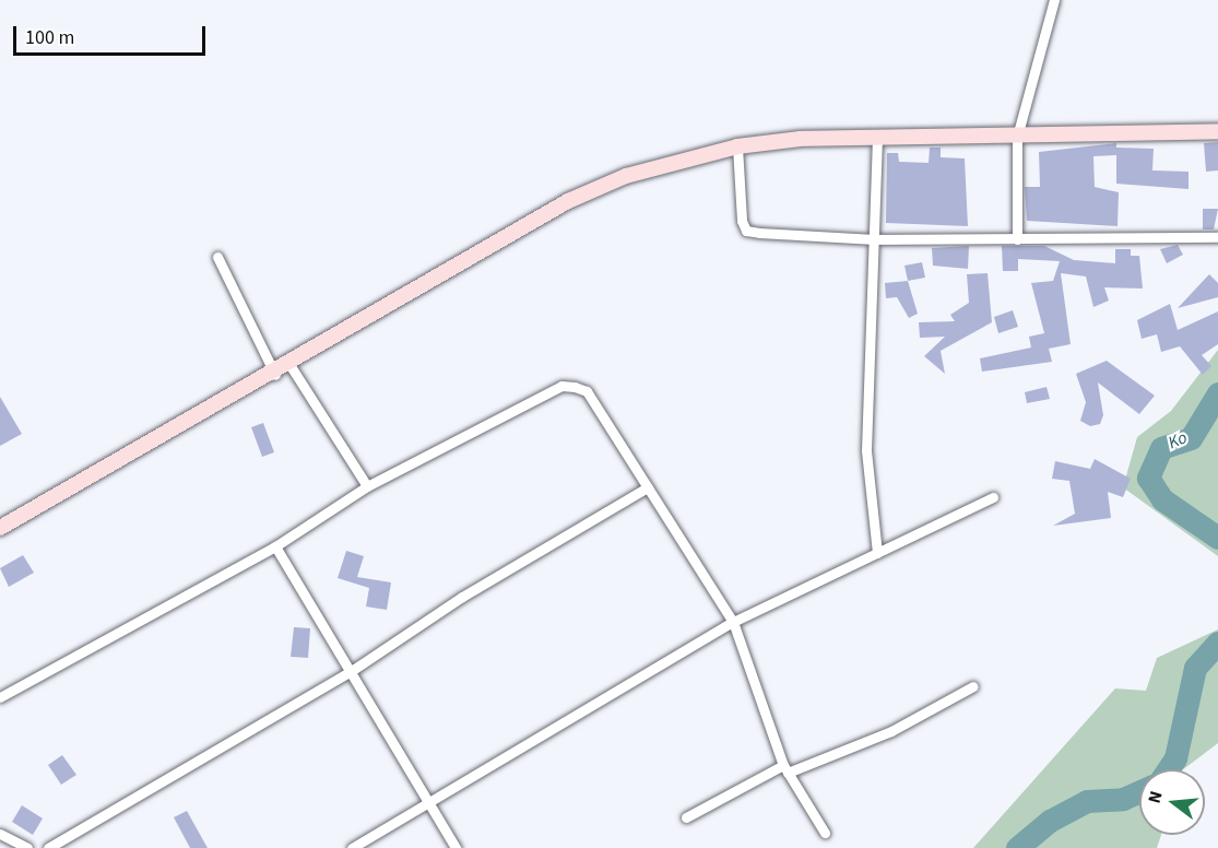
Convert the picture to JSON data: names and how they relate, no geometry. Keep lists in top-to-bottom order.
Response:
{
  "water": ["Ko"],
  "scale_bar": "100 m",
  "north": "left"
}
